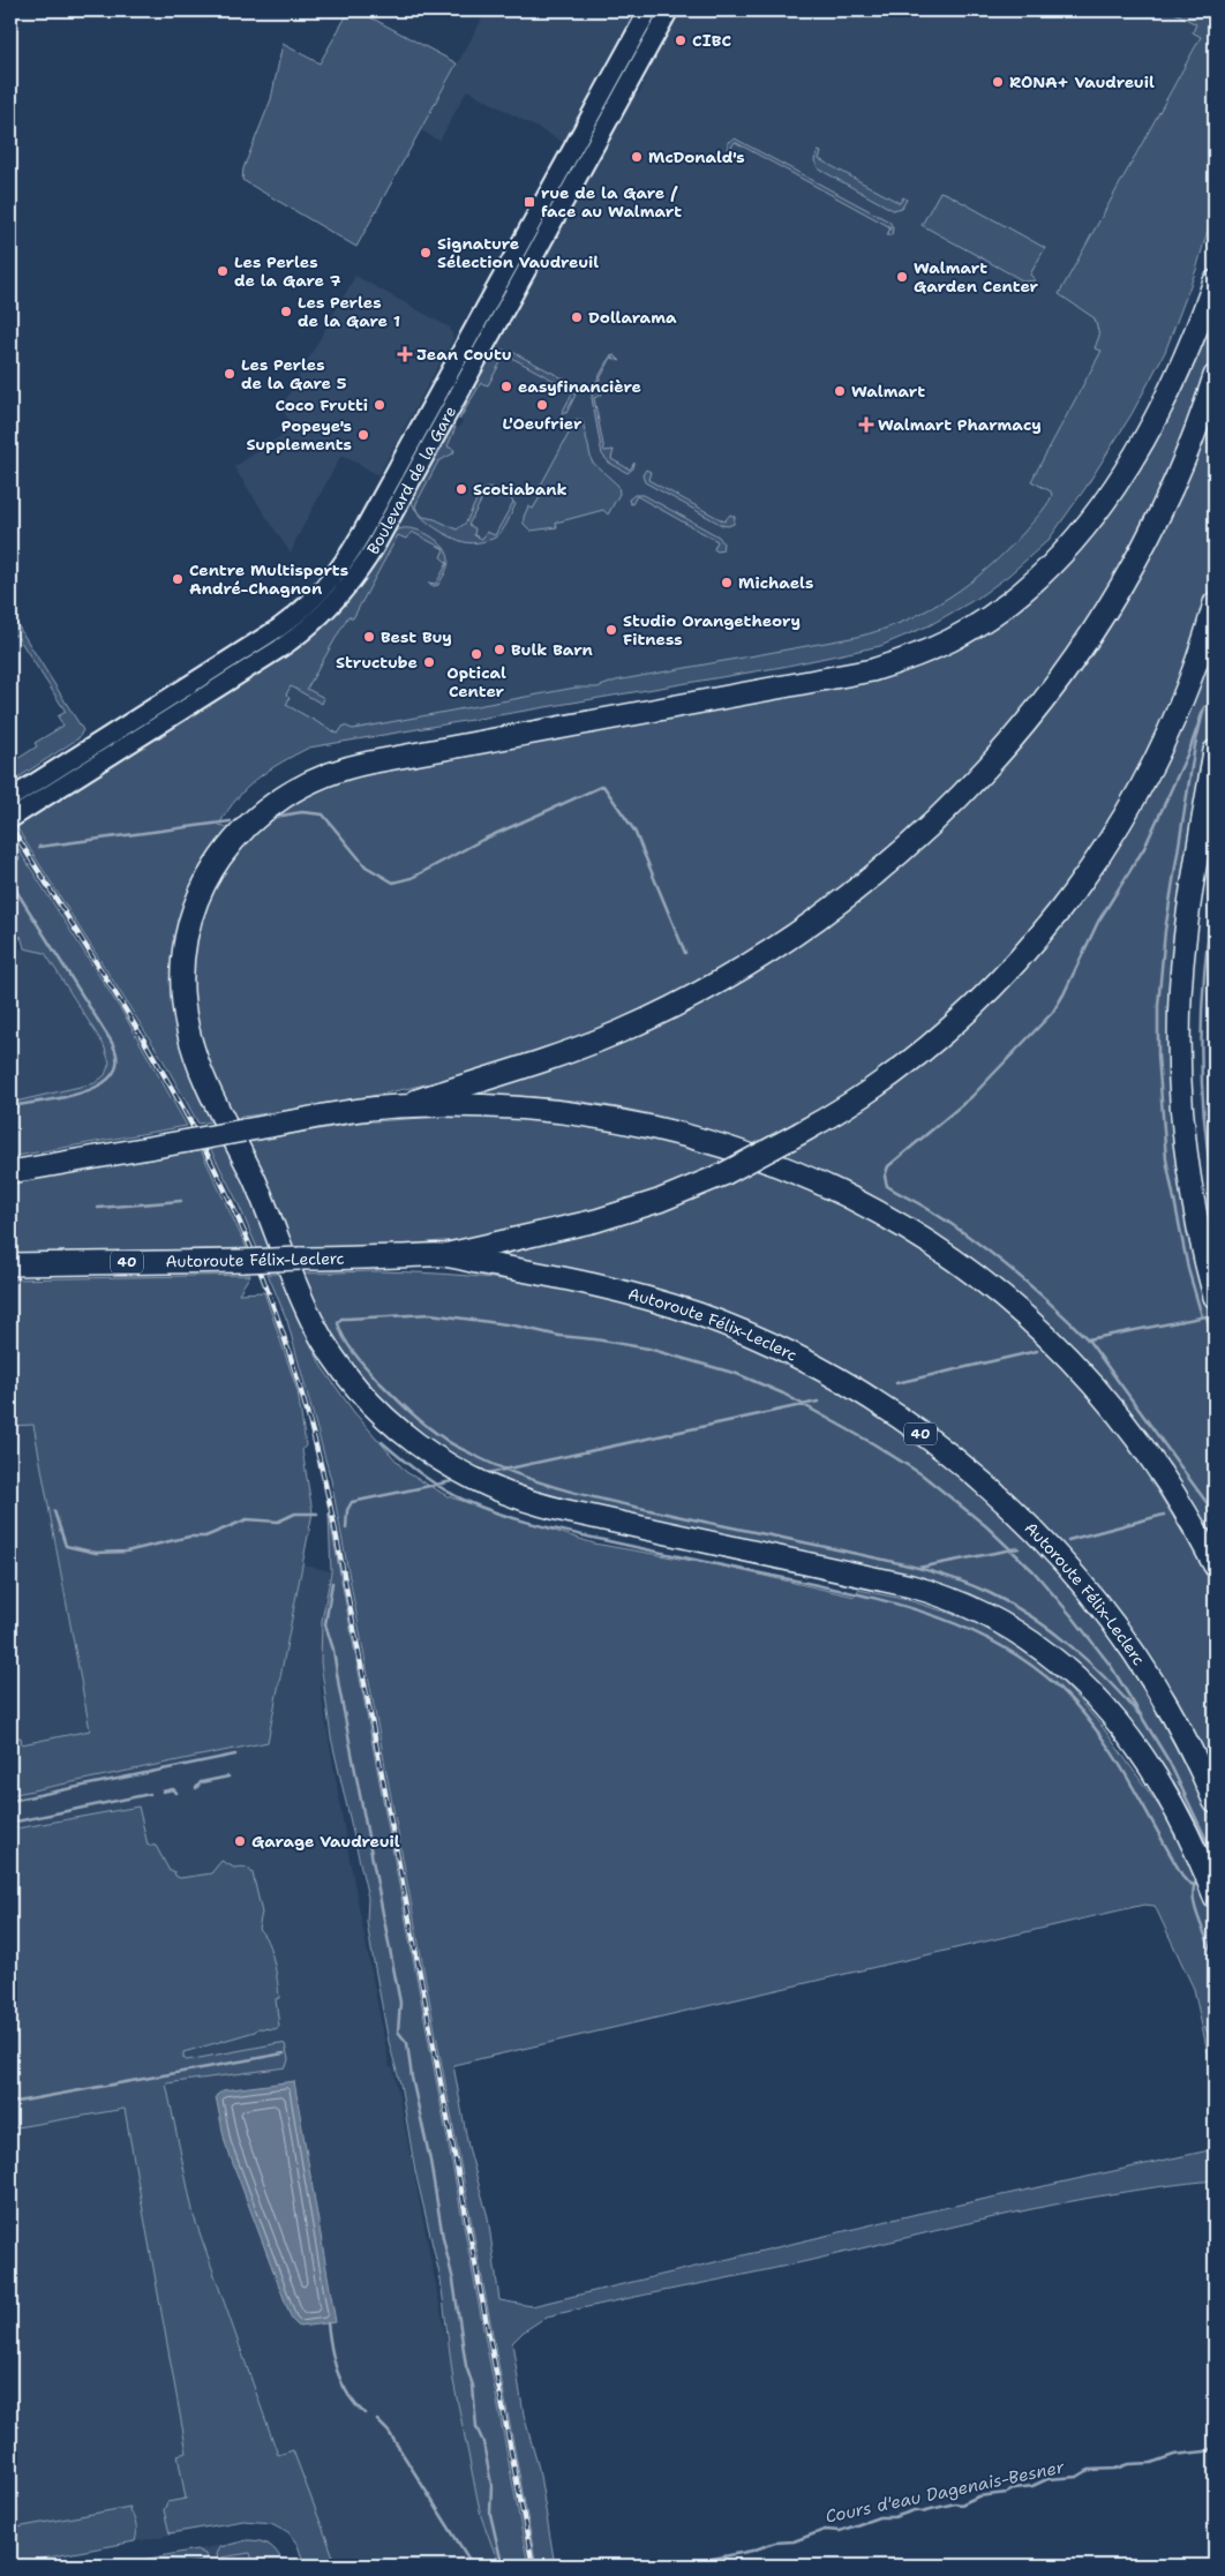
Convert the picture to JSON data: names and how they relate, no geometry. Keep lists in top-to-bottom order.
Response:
{
  "streets": {
    "highway": ["Autoroute Félix-Leclerc", "40"],
    "main road": ["Boulevard de la Gare"]
  },
  "water": ["Cours d'eau Dagenais-Besner"],
  "places": {
    "other": [
      "CIBC",
      "RONA+ Vaudreuil",
      "McDonald's",
      "Signature Sélection Vaudreuil",
      "Les Perles de la Gare 7",
      "Walmart Garden Center",
      "Les Perles de la Gare 1",
      "Dollarama",
      "Les Perles de la Gare 5",
      "easyfinancière",
      "Walmart",
      "Coco Frutti",
      "L'Oeufrier",
      "Popeye's Supplements",
      "Scotiabank",
      "Centre Multisports André-Chagnon",
      "Michaels",
      "Studio Orangetheory Fitness",
      "Best Buy",
      "Bulk Barn",
      "Optical Center",
      "Structube",
      "Garage Vaudreuil"
    ],
    "transit": ["rue de la Gare / face au Walmart"],
    "health": ["Jean Coutu", "Walmart Pharmacy"]
  }
}
